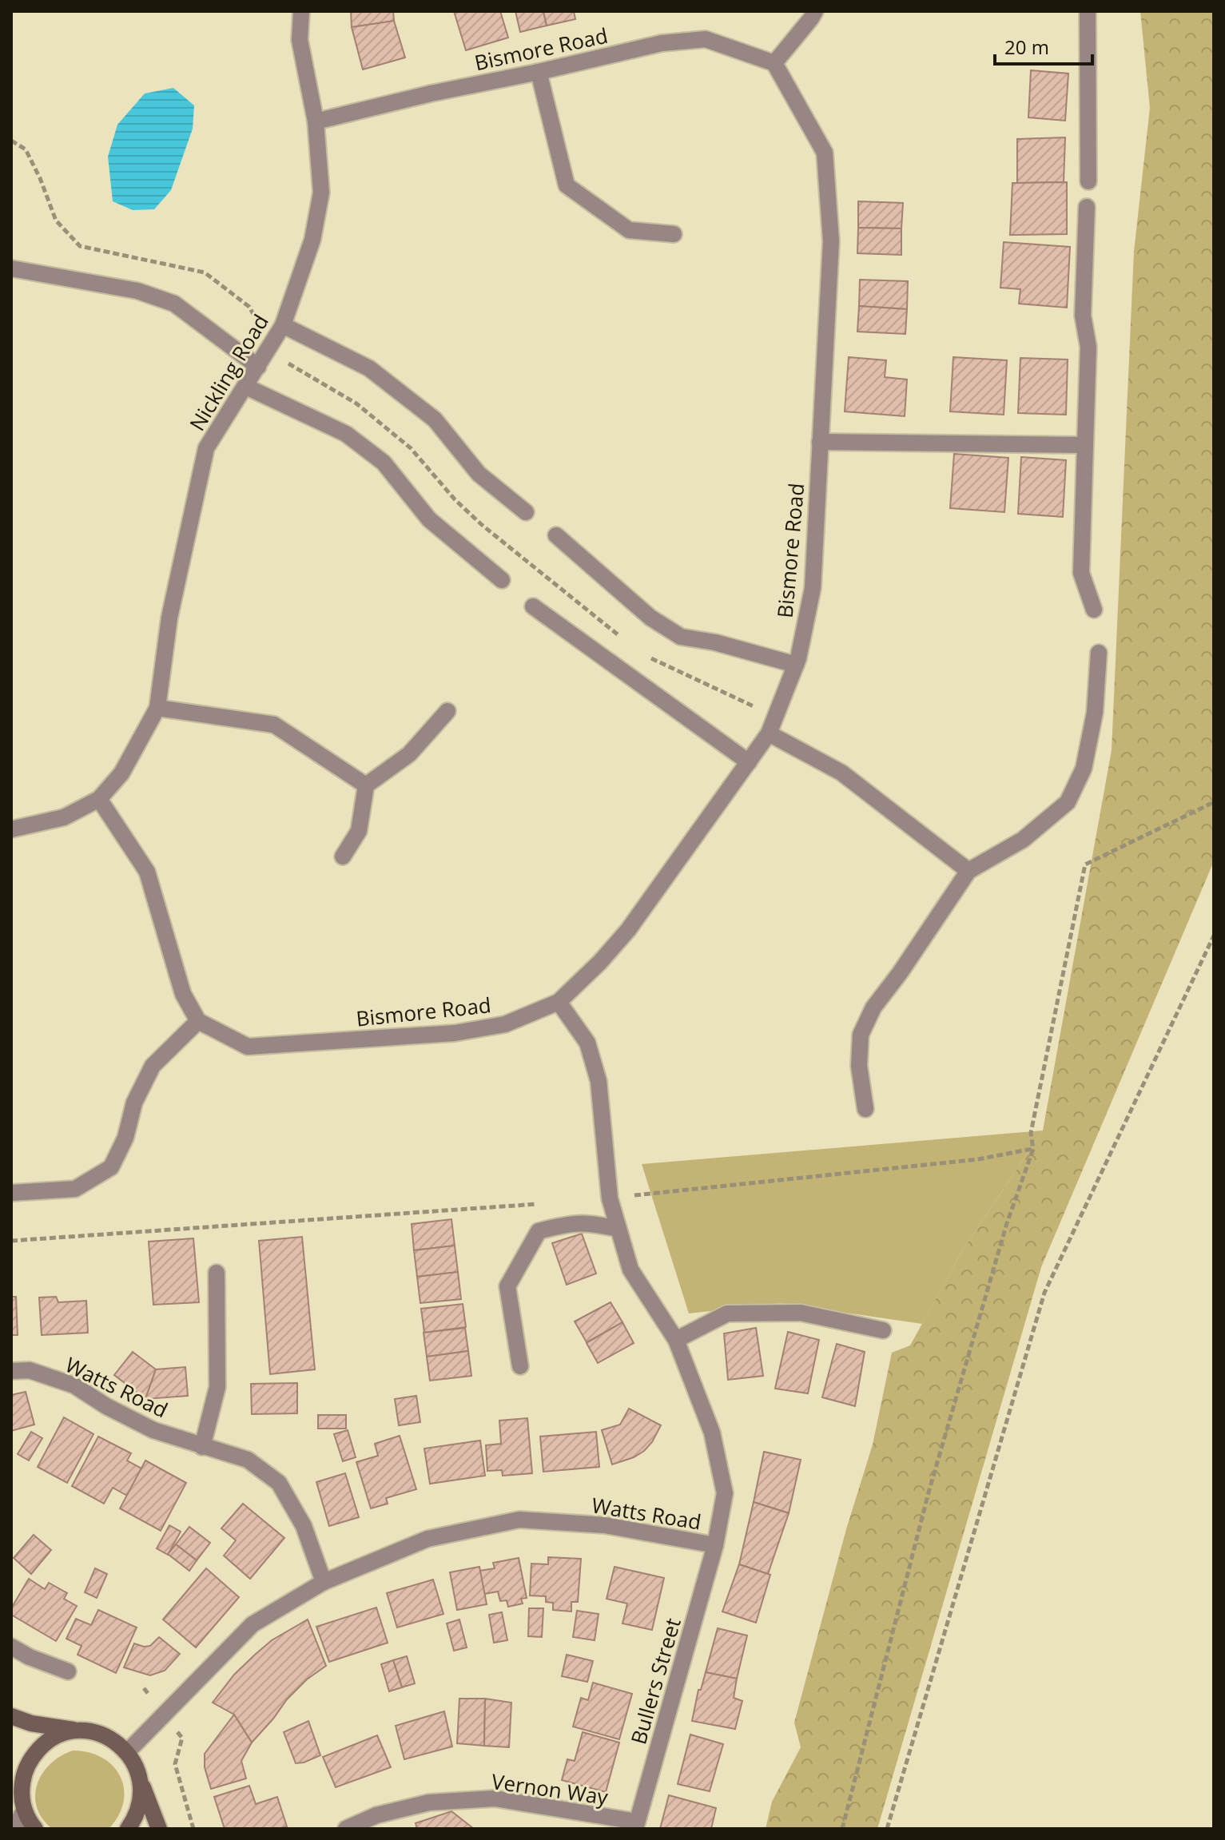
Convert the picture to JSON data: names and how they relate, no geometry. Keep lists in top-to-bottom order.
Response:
{
  "streets": {
    "street": [
      "Bismore Road",
      "Nickling Road",
      "Watts Road",
      "Bullers Street",
      "Vernon Way"
    ]
  },
  "crossings": [
    ["Bismore Road", "Nickling Road"],
    ["Bismore Road", "Watts Road"],
    ["Watts Road", "Bullers Street"],
    ["Bullers Street", "Vernon Way"]
  ],
  "scale_bar": "20 m"
}
